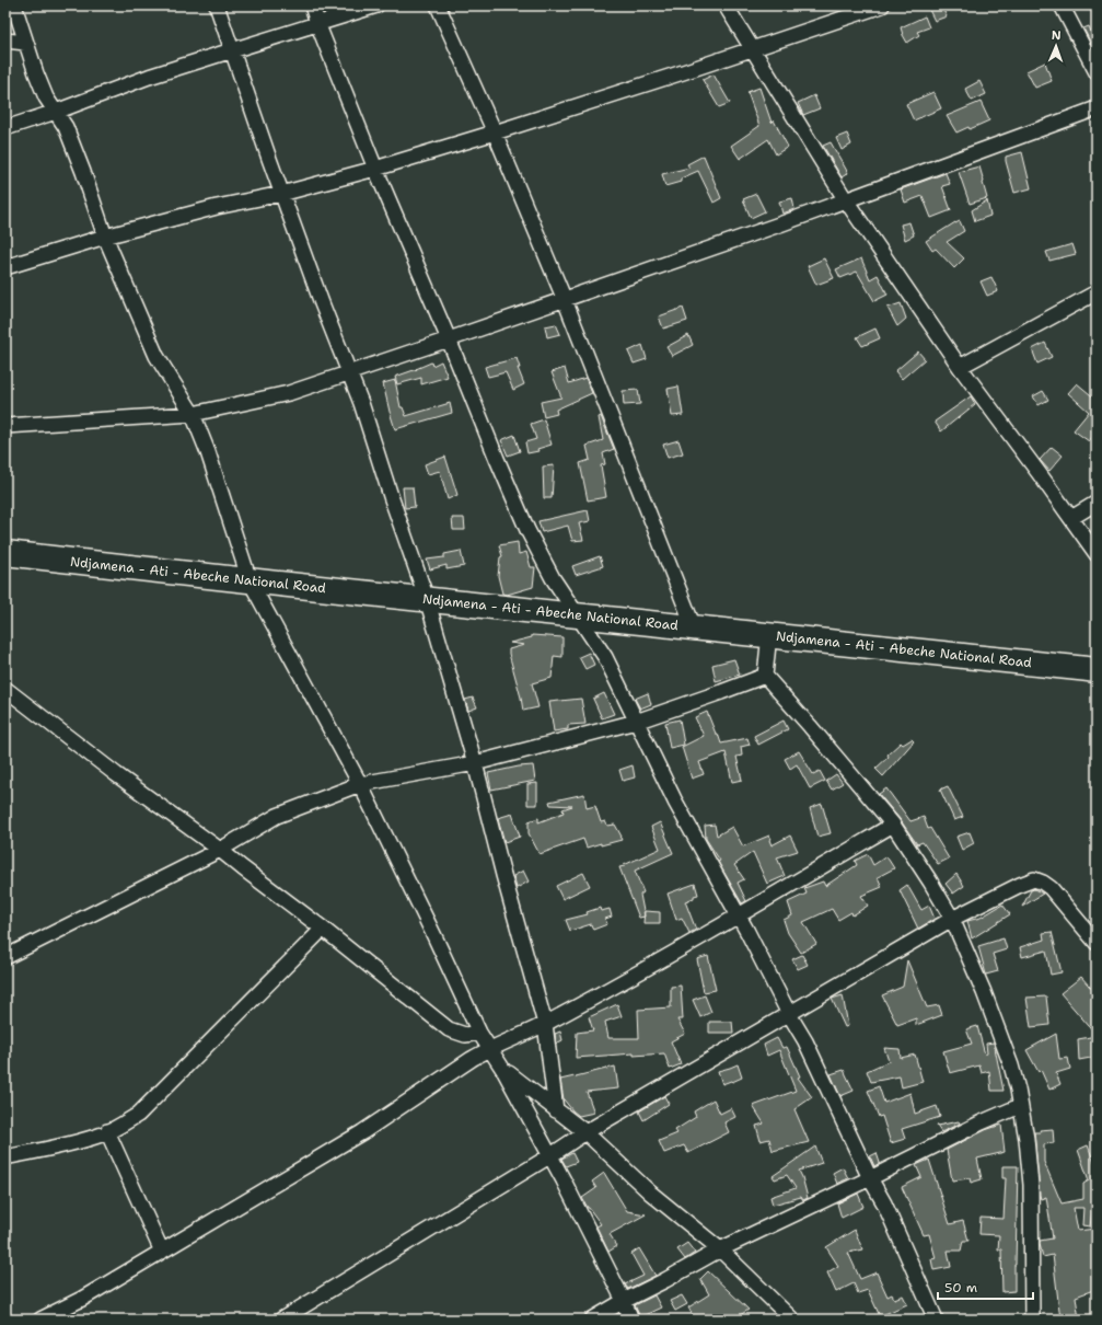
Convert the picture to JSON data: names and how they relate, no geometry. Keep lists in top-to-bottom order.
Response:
{
  "streets": {
    "highway": ["Ndjamena - Ati - Abeche National Road"]
  },
  "scale_bar": "50 m",
  "north": "top"
}
